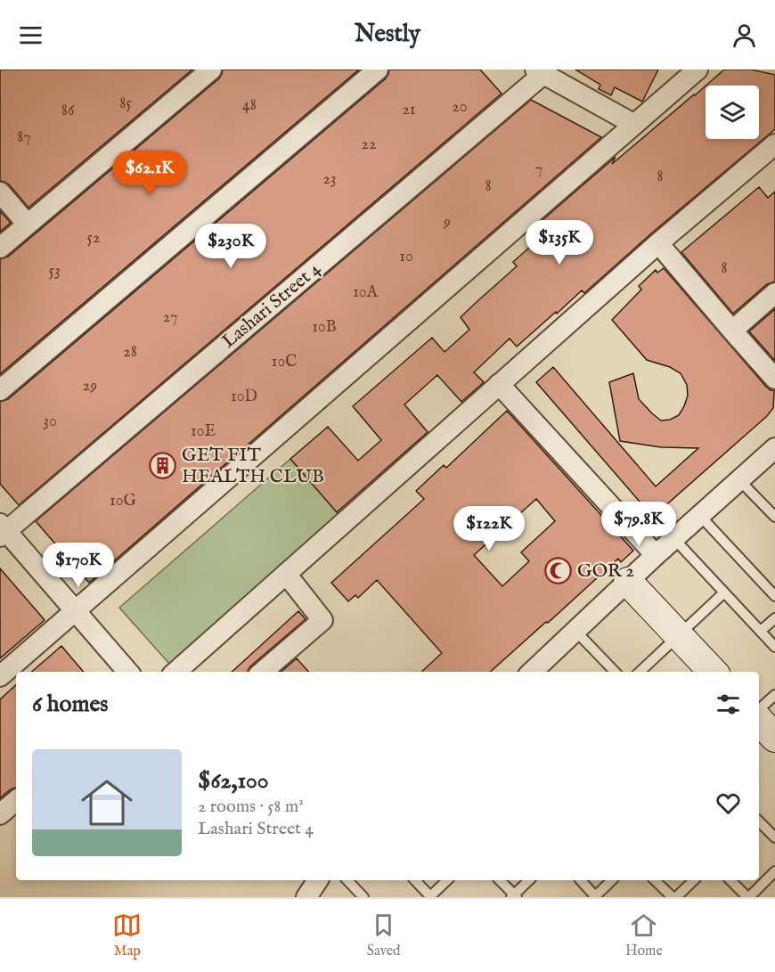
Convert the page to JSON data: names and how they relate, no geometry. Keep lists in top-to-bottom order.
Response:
{
  "streets": {
    "street": ["Lashari Street 4"]
  },
  "places": {
    "building": ["GET FIT HEALTH CLUB"],
    "mosque": ["GOR 2"]
  },
  "house_numbers": [
    "85",
    "48",
    "20",
    "21",
    "86",
    "87",
    "22",
    "7",
    "8",
    "23",
    "8",
    "9",
    "52",
    "10",
    "8",
    "53",
    "10A",
    "27",
    "10B",
    "28",
    "10C",
    "29",
    "10D",
    "30",
    "10E",
    "10G"
  ],
  "page": {
    "header": "Nestly",
    "price": [
      "$62.1K",
      "$135K",
      "$230K",
      "$79.8K",
      "$122K",
      "$170K"
    ],
    "heading": "6 homes",
    "list": [
      {
        "name": "$62,100",
        "note": "2 rooms · 58 m² · Lashari Street 4"
      }
    ],
    "tabs": ["Map", "Saved", "Home"]
  }
}
